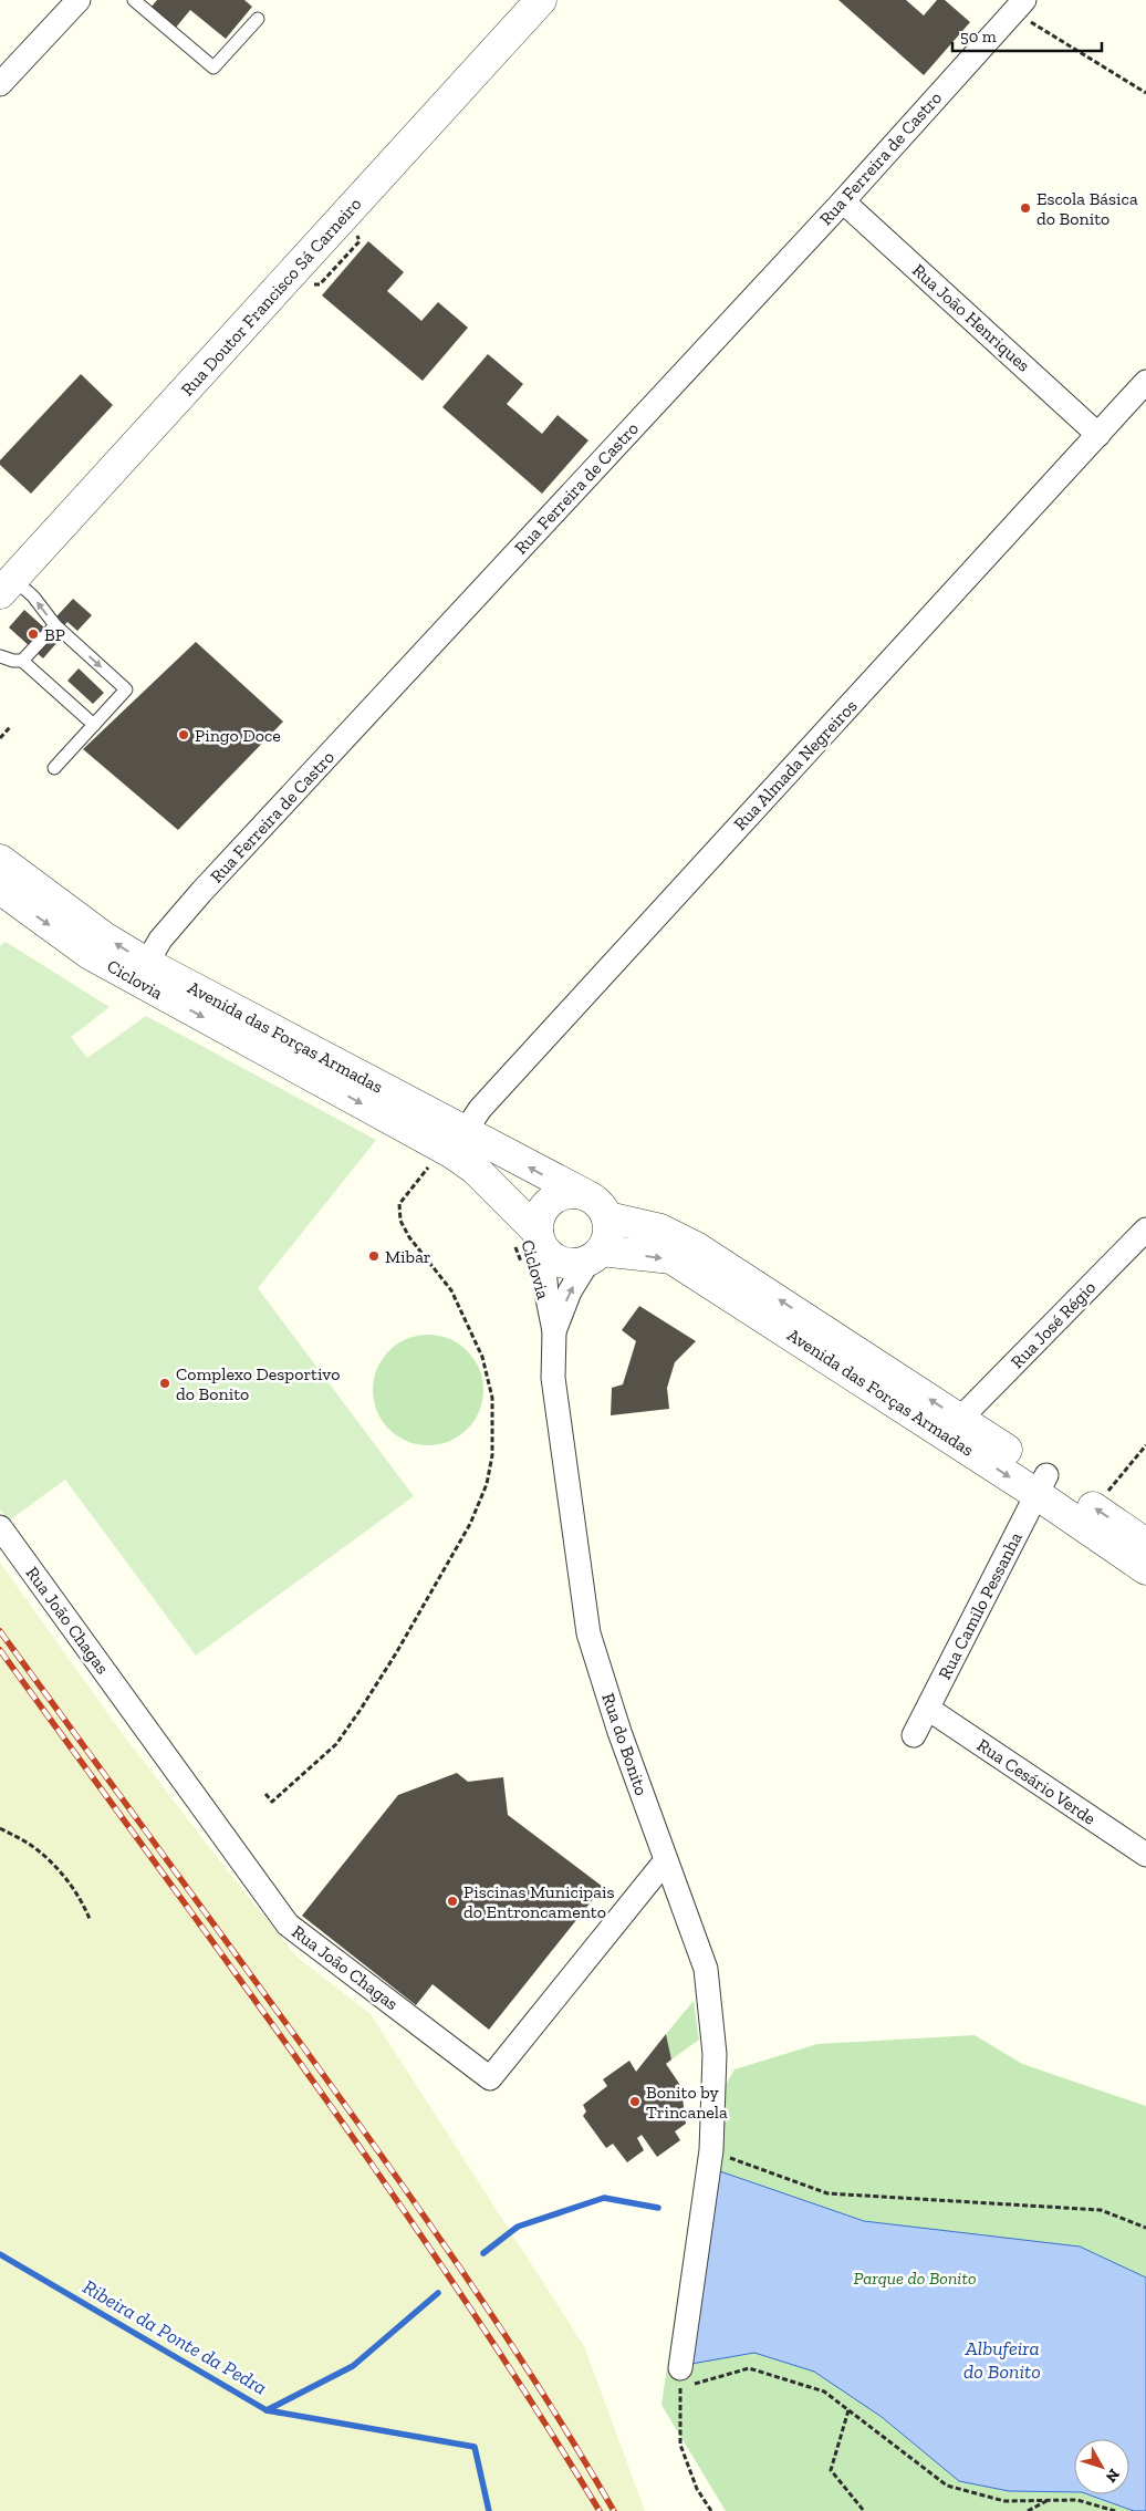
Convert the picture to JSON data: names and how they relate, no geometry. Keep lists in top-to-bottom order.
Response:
{
  "streets": {
    "street": [
      "Rua Ferreira de Castro",
      "Rua Doutor Francisco Sá Carneiro",
      "Rua João Henriques",
      "Rua Almada Negreiros",
      "Avenida das Forças Armadas",
      "Rua José Régio",
      "Rua Camilo Pessanha",
      "Rua João Chagas",
      "Rua do Bonito",
      "Rua Cesário Verde"
    ]
  },
  "crossings": [
    ["Rua Ferreira de Castro", "Rua João Henriques"],
    ["Rua Ferreira de Castro", "Avenida das Forças Armadas"],
    ["Rua João Henriques", "Rua Almada Negreiros"],
    ["Rua Almada Negreiros", "Avenida das Forças Armadas"],
    ["Avenida das Forças Armadas", "Rua José Régio"],
    ["Avenida das Forças Armadas", "Rua Camilo Pessanha"],
    ["Avenida das Forças Armadas", "Rua do Bonito"],
    ["Rua Camilo Pessanha", "Rua Cesário Verde"],
    ["Rua João Chagas", "Rua do Bonito"]
  ],
  "water": ["Ribeira da Ponte da Pedra", "Albufeira do Bonito"],
  "parks": ["Parque do Bonito"],
  "places": [
    "Escola Básica do Bonito",
    "BP",
    "Pingo Doce",
    "Mibar",
    "Complexo Desportivo do Bonito",
    "Piscinas Municipais do Entroncamento",
    "Bonito by Trincanela"
  ],
  "scale_bar": "50 m",
  "north": "bottom right"
}
